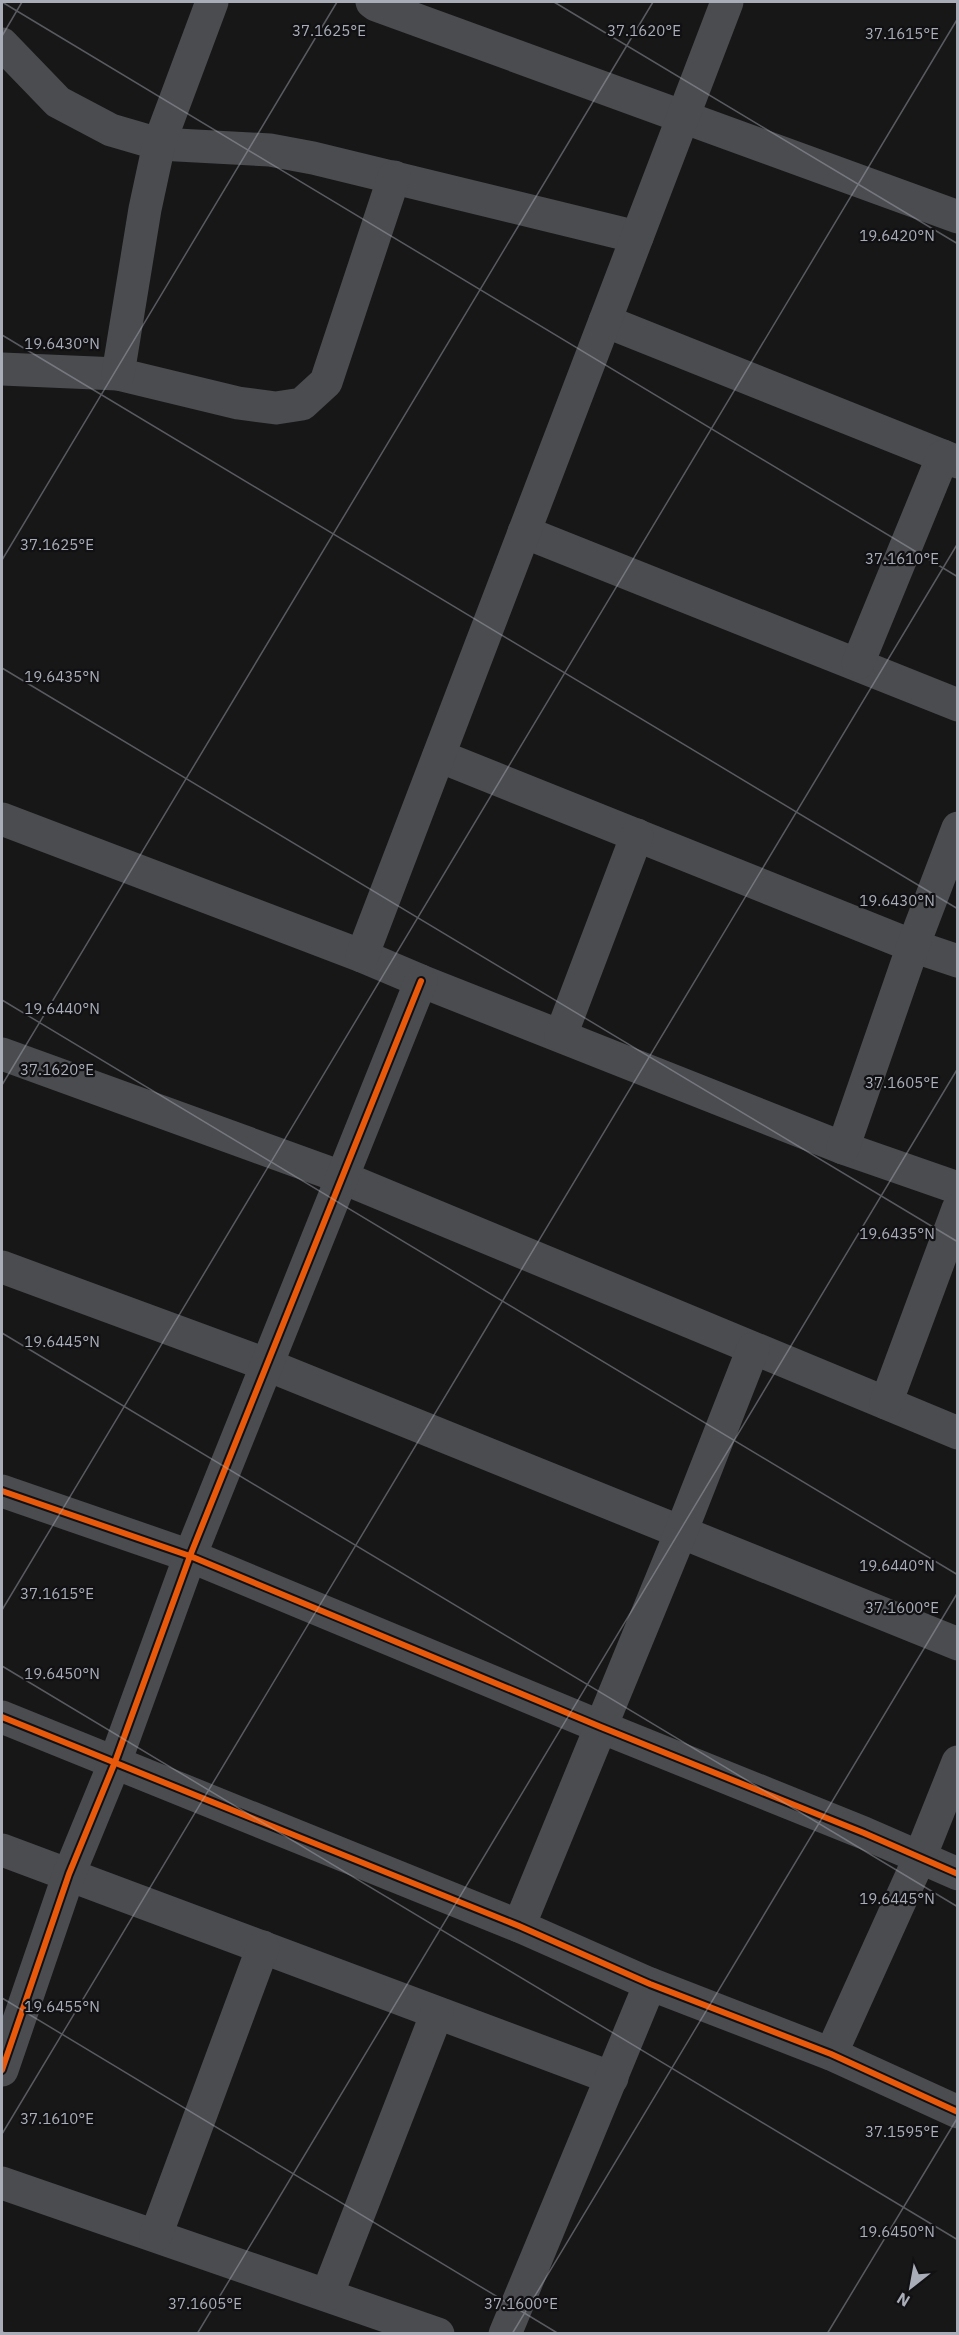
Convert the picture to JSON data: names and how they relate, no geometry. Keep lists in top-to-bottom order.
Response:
{
  "north": "bottom left",
  "coordinates": [
    "37.1625°E",
    "37.1620°E",
    "37.1615°E",
    "19.6420°N",
    "19.6430°N",
    "37.1610°E",
    "19.6435°N",
    "19.6440°N",
    "37.1605°E",
    "19.6445°N",
    "37.1600°E",
    "19.6450°N",
    "19.6455°N",
    "37.1595°E"
  ]
}
